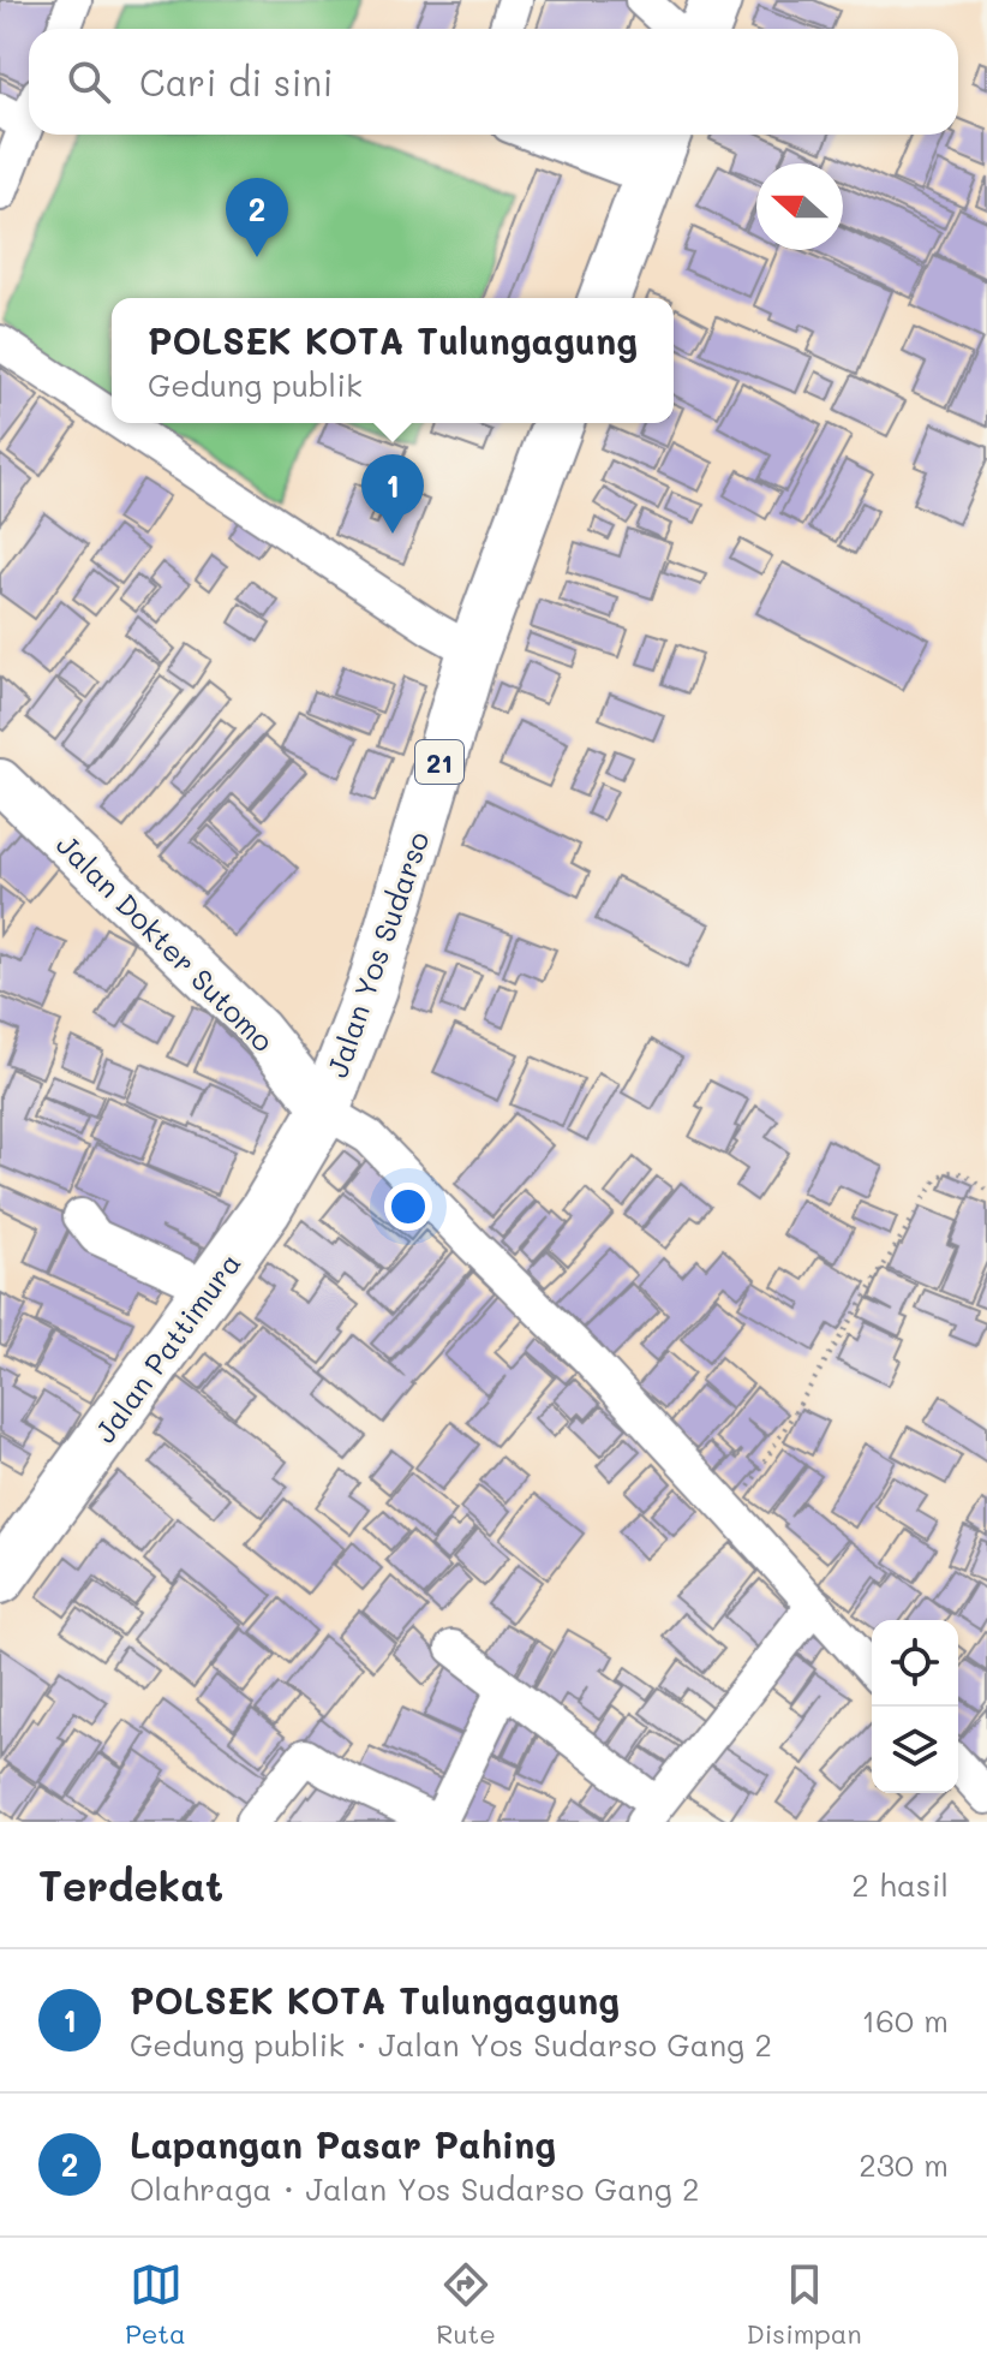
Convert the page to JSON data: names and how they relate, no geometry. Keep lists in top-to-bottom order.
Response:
{
  "streets": {
    "highway": ["21", "Jalan Yos Sudarso", "Jalan Pattimura"],
    "main road": ["Jalan Dokter Sutomo"]
  },
  "crossings": [
    ["Jalan Dokter Sutomo", "Jalan Yos Sudarso"],
    ["Jalan Dokter Sutomo", "Jalan Pattimura"],
    ["Jalan Yos Sudarso", "Jalan Pattimura"]
  ],
  "north": "left",
  "page": {
    "search": "Cari di sini",
    "pins": ["2", "1"],
    "popup": ["POLSEK KOTA Tulungagung", "Gedung publik"],
    "heading": ["Terdekat", "2 hasil"],
    "list": [
      {
        "mark": "1",
        "name": "POLSEK KOTA Tulungagung",
        "note": "Gedung publik · Jalan Yos Sudarso Gang 2",
        "value": "160 m"
      },
      {
        "mark": "2",
        "name": "Lapangan Pasar Pahing",
        "note": "Olahraga · Jalan Yos Sudarso Gang 2",
        "value": "230 m"
      }
    ],
    "nav": ["Peta", "Rute", "Disimpan"]
  }
}
